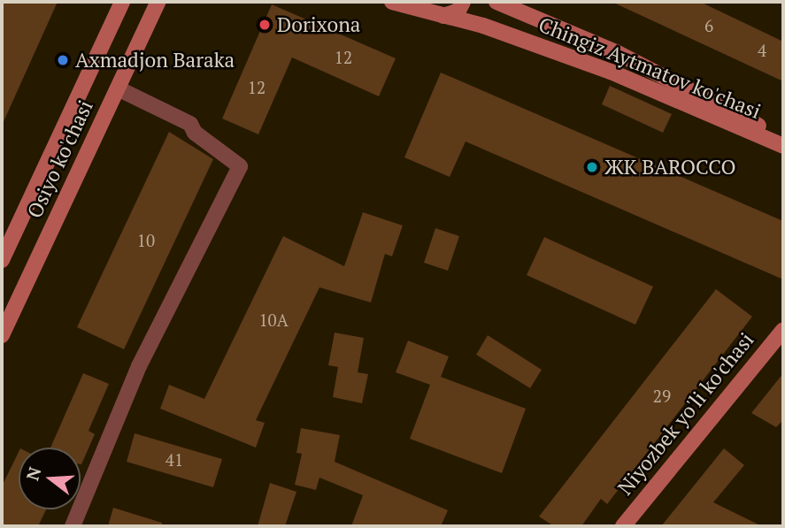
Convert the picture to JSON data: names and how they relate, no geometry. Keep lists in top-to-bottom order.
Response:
{
  "streets": {
    "street": ["Chingiz Aytmatov ko'chasi", "Osiyo ko'chasi", "Niyozbek yo'li ko'chasi"]
  },
  "places": ["Dorixona", "Axmadjon Baraka", "ЖК BAROCCO"],
  "house_numbers": [
    "6",
    "4",
    "12",
    "12",
    "10",
    "10A",
    "29",
    "41"
  ],
  "north": "left"
}
